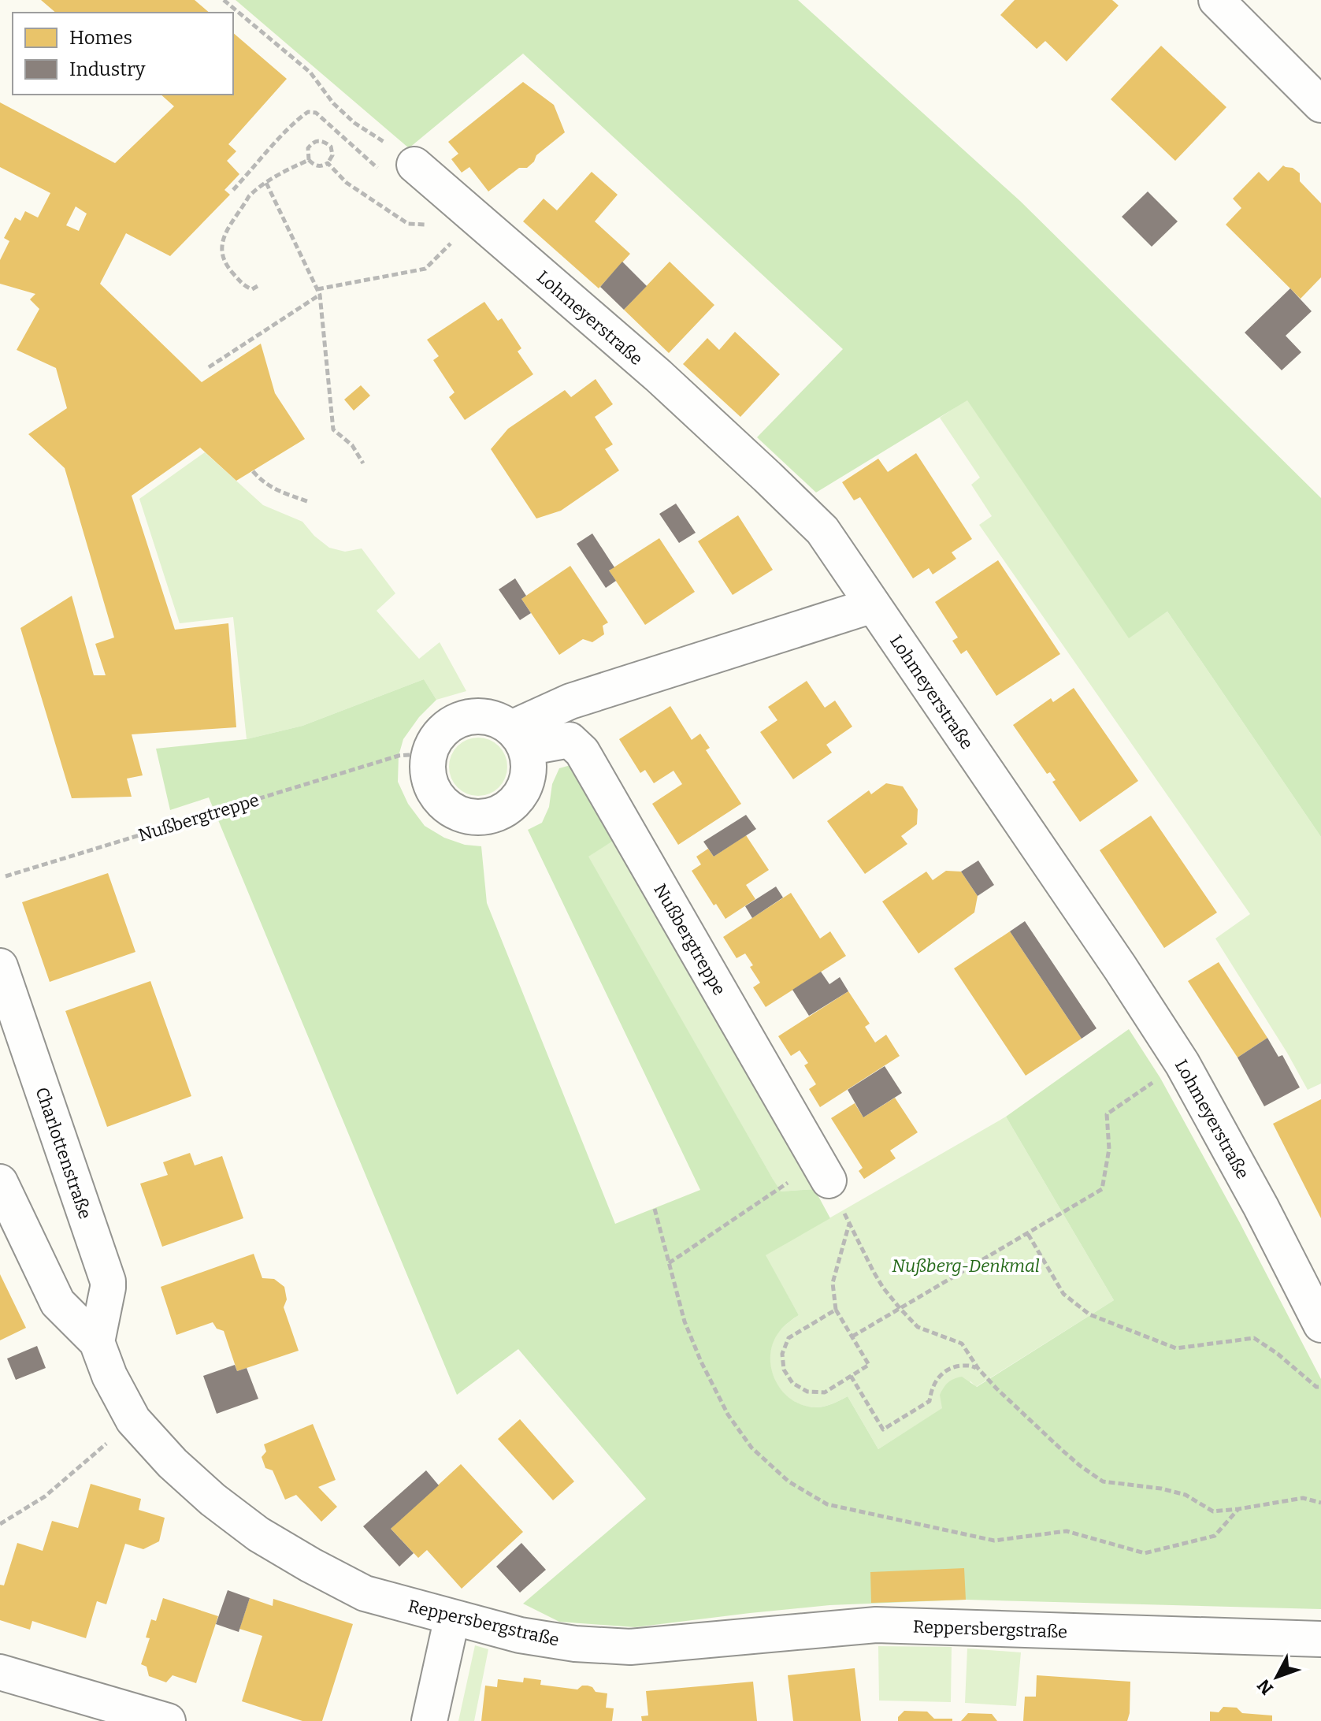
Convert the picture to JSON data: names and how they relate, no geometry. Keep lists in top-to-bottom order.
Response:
{
  "streets": {
    "street": [
      "Lohmeyerstraße",
      "Nußbergtreppe",
      "Charlottenstraße",
      "Reppersbergstraße"
    ]
  },
  "crossings": [
    ["Charlottenstraße", "Reppersbergstraße"]
  ],
  "parks": ["Nußberg-Denkmal"],
  "legend": ["Homes", "Industry"],
  "north": "bottom left"
}
